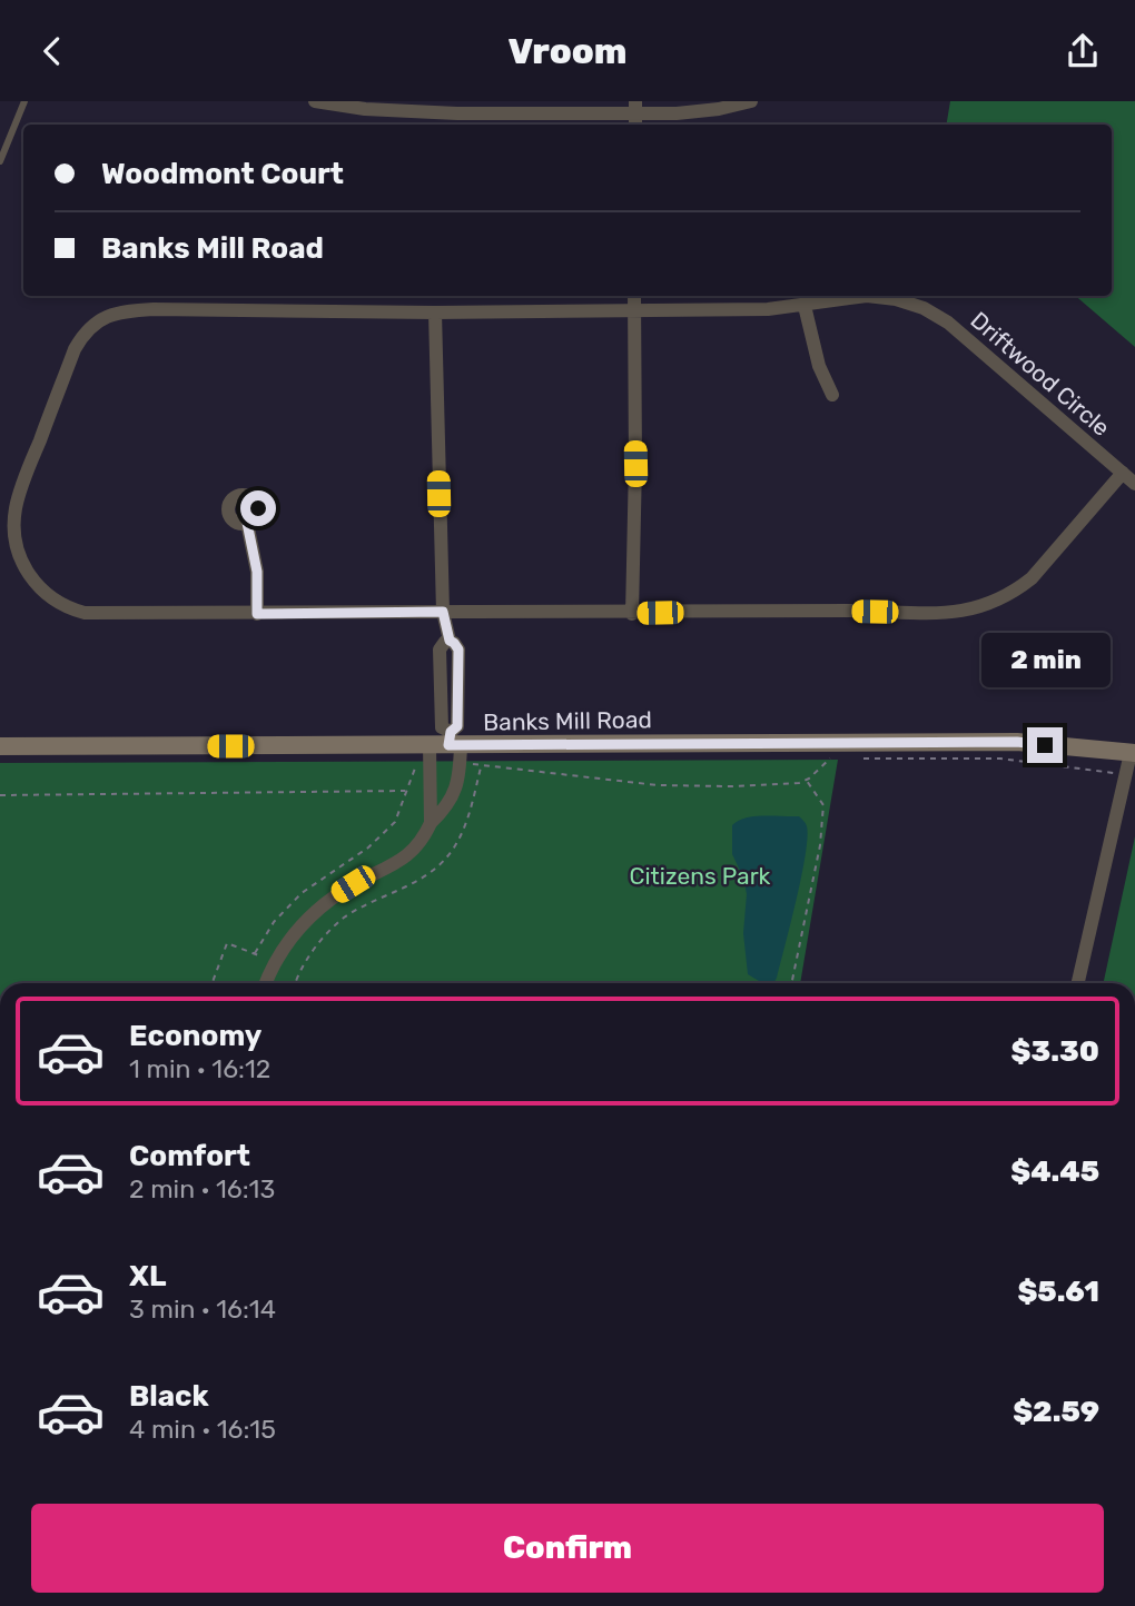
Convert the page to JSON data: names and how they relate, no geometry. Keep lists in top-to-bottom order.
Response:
{
  "streets": {
    "street": ["Driftwood Circle", "Banks Mill Road"]
  },
  "parks": ["Citizens Park"],
  "page": {
    "header": "Vroom",
    "banner": ["Woodmont Court", "Banks Mill Road"],
    "bubble": "2 min",
    "list": [
      {
        "name": "Economy",
        "note": "1 min · 16:12",
        "value": "$3.30"
      },
      {
        "name": "Comfort",
        "note": "2 min · 16:13",
        "value": "$4.45"
      },
      {
        "name": "XL",
        "note": "3 min · 16:14",
        "value": "$5.61"
      },
      {
        "name": "Black",
        "note": "4 min · 16:15",
        "value": "$2.59"
      }
    ],
    "buttons": "Confirm"
  }
}
